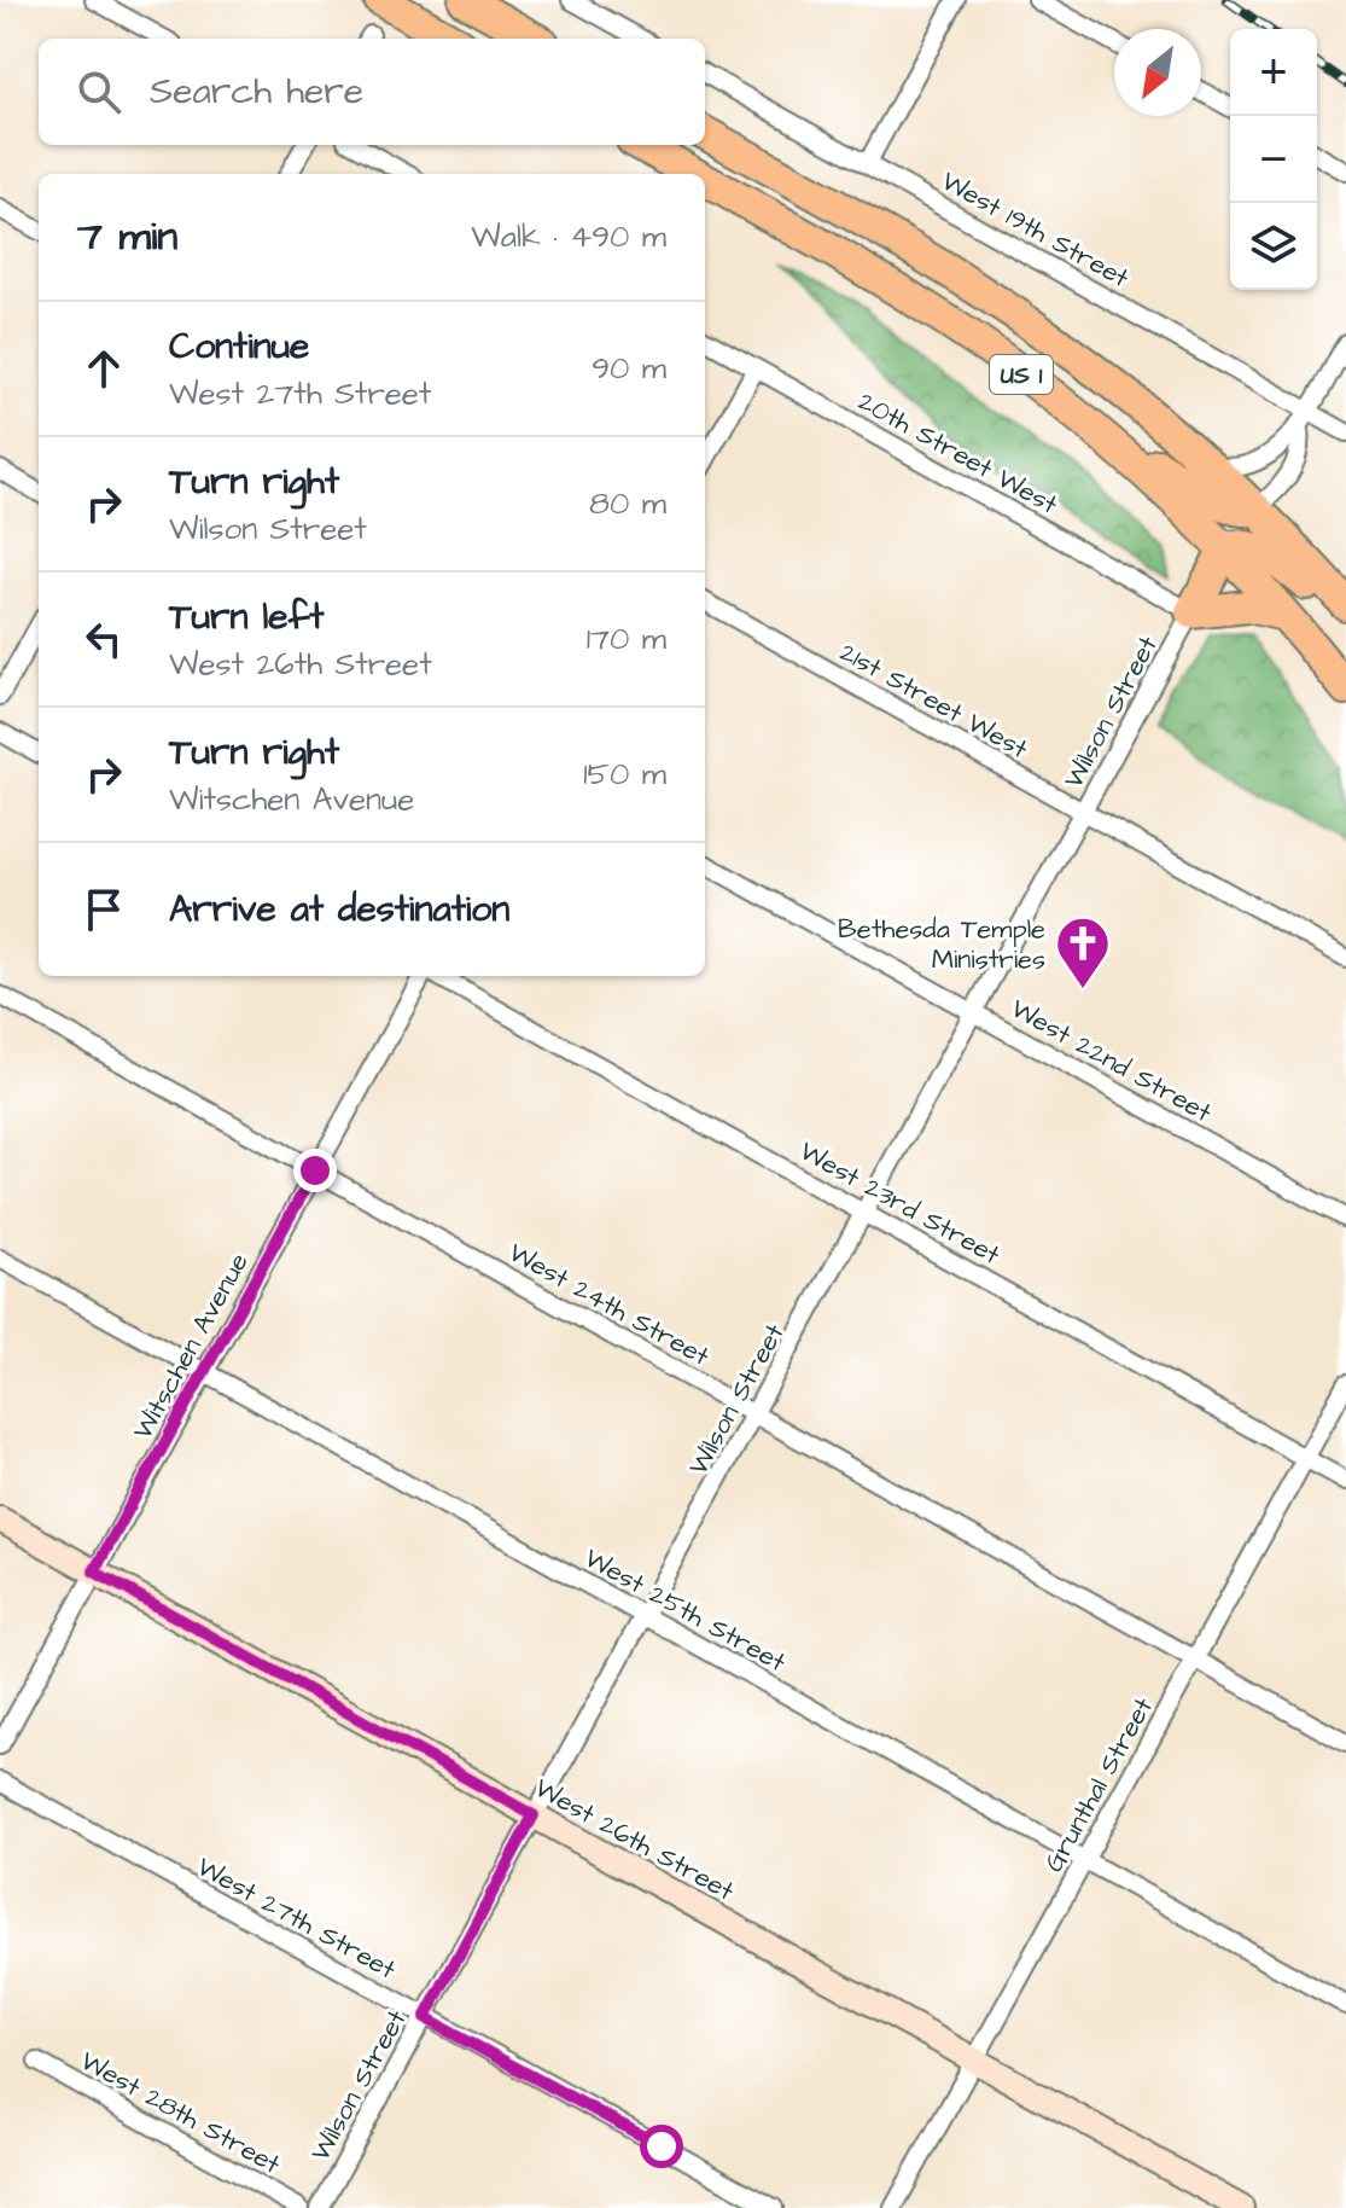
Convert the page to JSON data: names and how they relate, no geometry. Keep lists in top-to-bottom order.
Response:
{
  "streets": {
    "highway": ["US 1"],
    "main road": ["West 26th Street"],
    "street": [
      "West 19th Street",
      "20th Street West",
      "21st Street West",
      "Wilson Street",
      "West 22nd Street",
      "West 23rd Street",
      "West 24th Street",
      "Witschen Avenue",
      "West 25th Street",
      "Grunthal Street",
      "West 27th Street",
      "West 28th Street"
    ]
  },
  "crossings": [
    ["20th Street West", "Wilson Street"],
    ["21st Street West", "Wilson Street"],
    ["Wilson Street", "West 22nd Street"],
    ["Wilson Street", "West 23rd Street"],
    ["Wilson Street", "West 24th Street"],
    ["Wilson Street", "West 25th Street"],
    ["Wilson Street", "West 26th Street"],
    ["Wilson Street", "West 27th Street"],
    ["West 23rd Street", "Grunthal Street"],
    ["West 24th Street", "Witschen Avenue"],
    ["West 24th Street", "Grunthal Street"],
    ["Witschen Avenue", "West 25th Street"],
    ["Witschen Avenue", "West 26th Street"],
    ["West 25th Street", "Grunthal Street"],
    ["Grunthal Street", "West 26th Street"]
  ],
  "places": {
    "church": ["Bethesda Temple Ministries"]
  },
  "north": "bottom left",
  "page": {
    "map_buttons": ["+", "−"],
    "search": "Search here",
    "heading": ["7 min", "Walk · 490 m"],
    "list": [
      ["Continue", "West 27th Street", "90 m"],
      ["Turn right", "Wilson Street", "80 m"],
      ["Turn left", "West 26th Street", "170 m"],
      ["Turn right", "Witschen Avenue", "150 m"],
      "Arrive at destination"
    ]
  }
}
